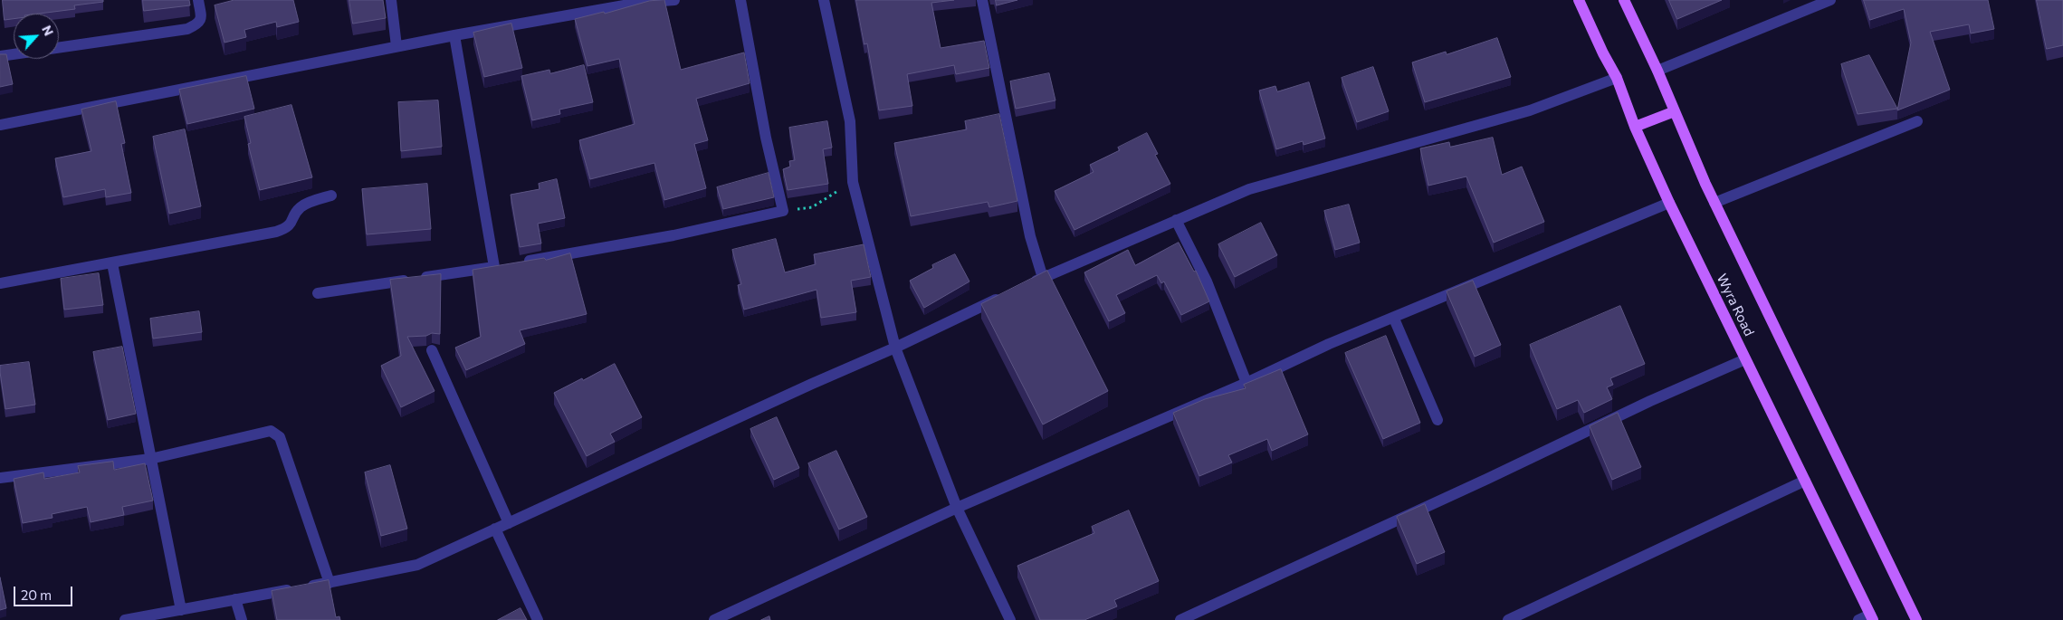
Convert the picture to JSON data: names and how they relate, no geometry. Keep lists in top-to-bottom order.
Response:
{
  "streets": {
    "main road": ["Wyra Road"]
  },
  "scale_bar": "20 m",
  "north": "top right"
}
